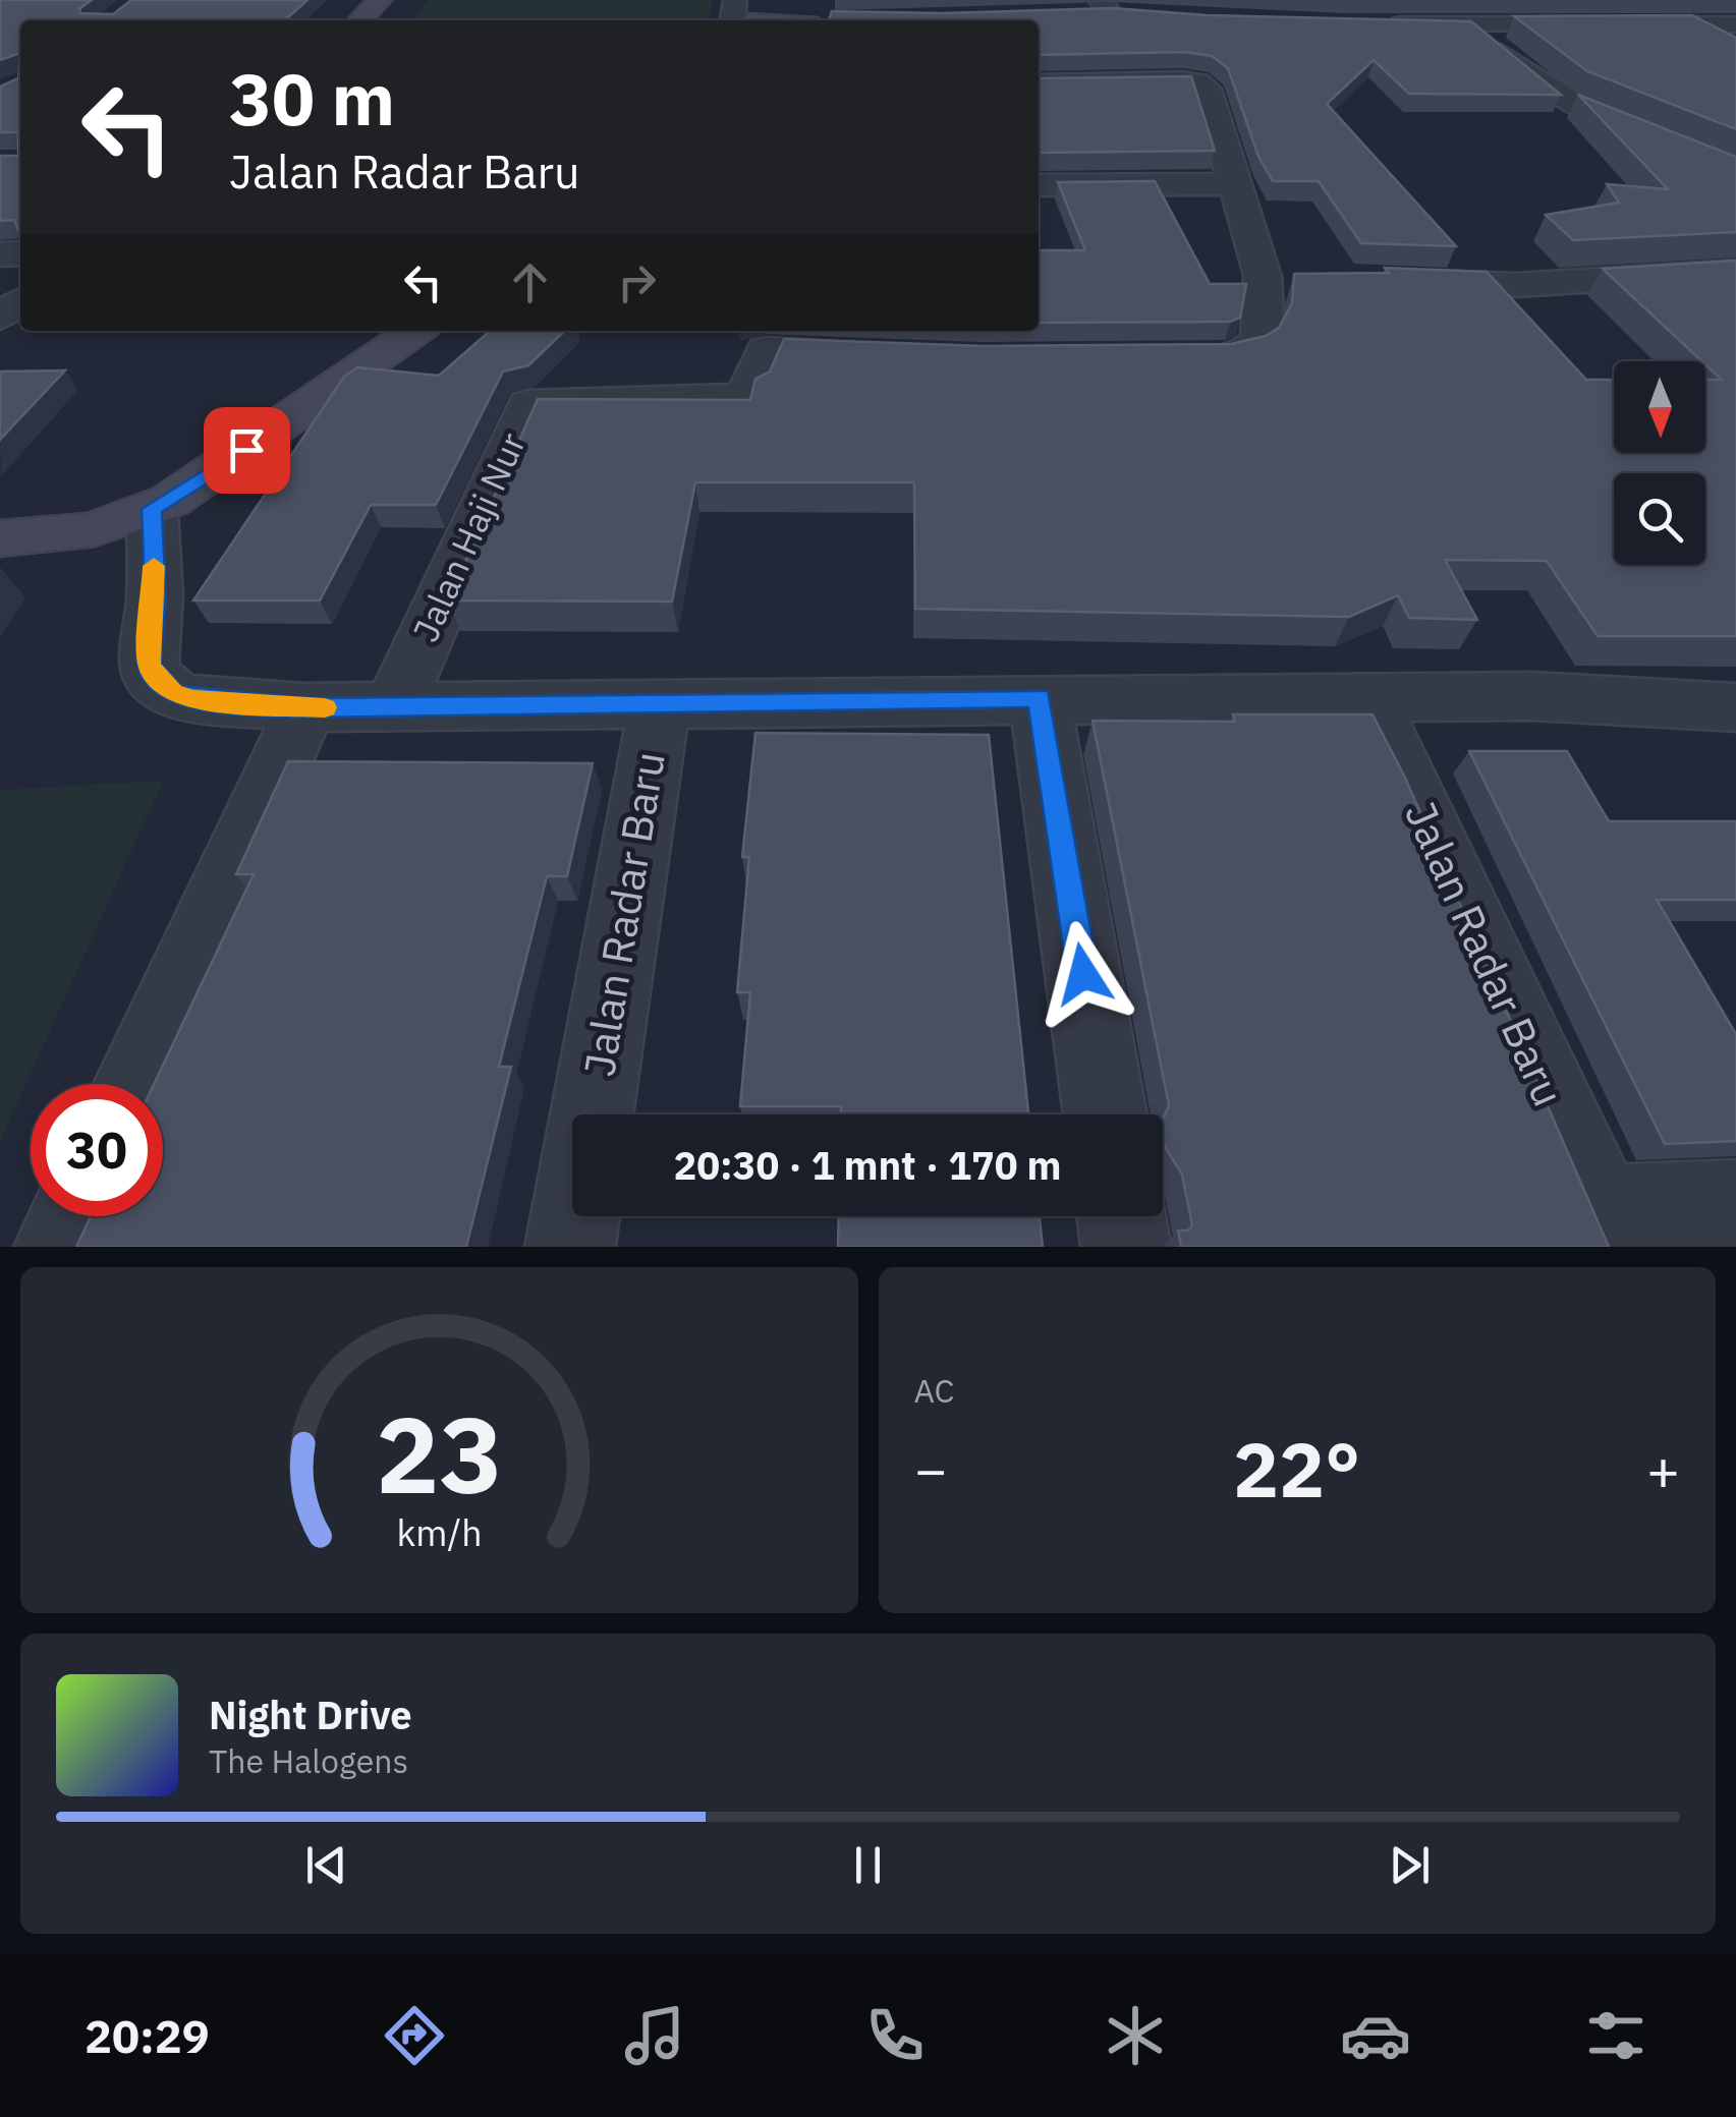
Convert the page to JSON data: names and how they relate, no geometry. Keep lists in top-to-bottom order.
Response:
{
  "streets": {
    "street": ["Jalan Haji Nur", "Jalan Radar Baru"]
  },
  "crossings": [
    ["Jalan Haji Nur", "Jalan Radar Baru"]
  ],
  "north": "bottom",
  "page": {
    "turn": ["30 m", "Jalan Radar Baru"],
    "limit": "30",
    "trip": "20:30 · 1 mnt · 170 m",
    "tile": "AC",
    "heat": ["−", "22°", "+"],
    "song": ["Night Drive", "The Halogens"],
    "tabs": "20:29",
    "gauge": ["23", "km/h"]
  }
}
